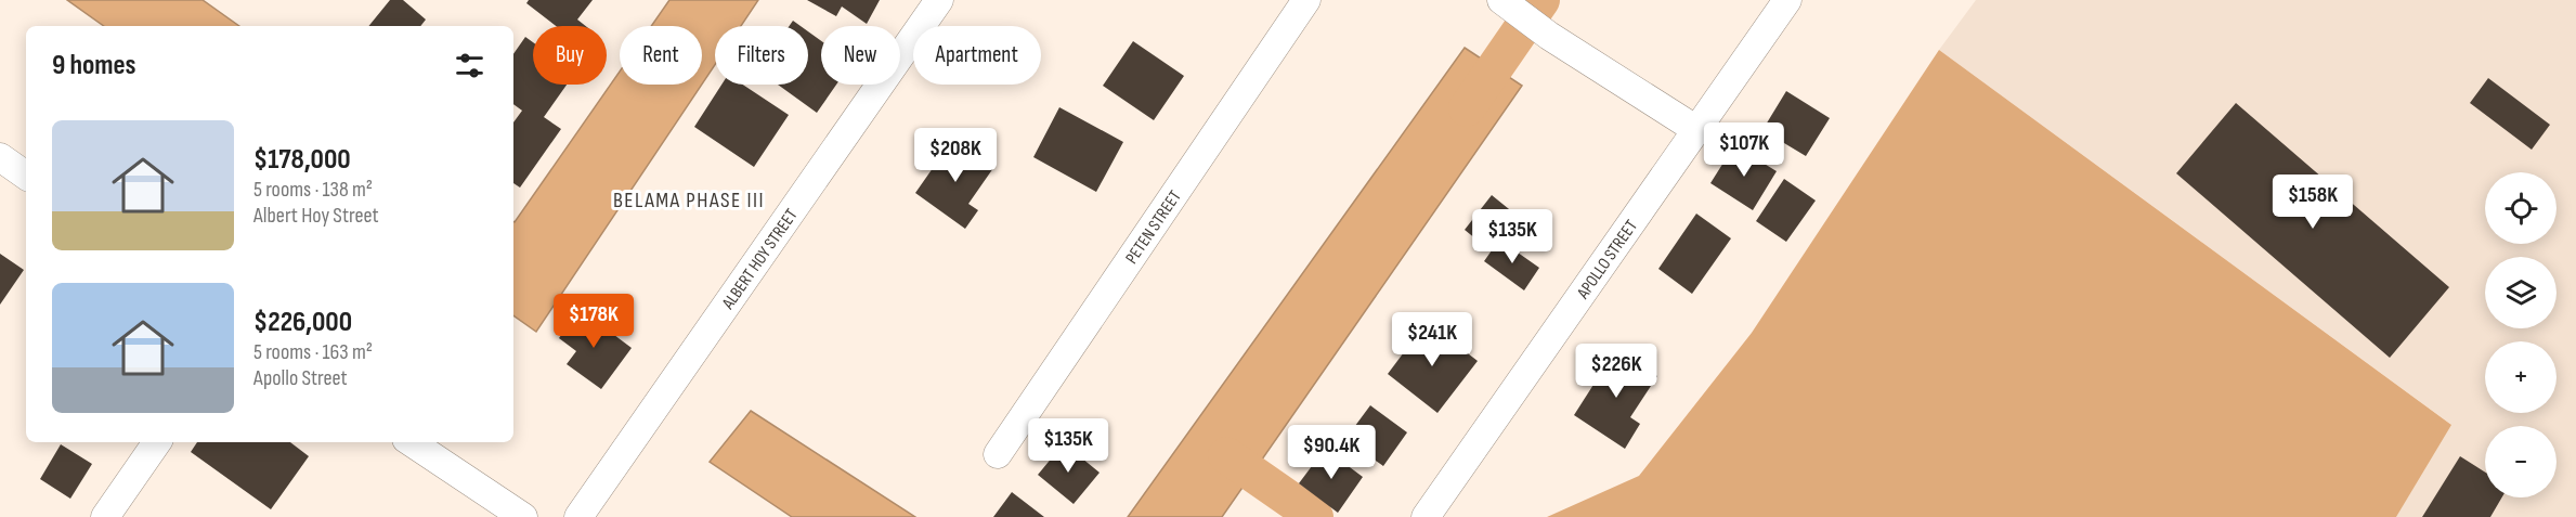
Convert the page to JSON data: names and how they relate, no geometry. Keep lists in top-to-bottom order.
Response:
{
  "streets": {
    "street": ["PETEN STREET", "ALBERT HOY STREET", "APOLLO STREET"]
  },
  "districts": ["BELAMA PHASE III"],
  "page": {
    "chip": [
      "Buy",
      "Rent",
      "Filters",
      "New",
      "Apartment"
    ],
    "heading": "9 homes",
    "list": [
      {
        "name": "$178,000",
        "note": "5 rooms · 138 m² · Albert Hoy Street"
      },
      {
        "name": "$226,000",
        "note": "5 rooms · 163 m² · Apollo Street"
      }
    ],
    "price": [
      "$107K",
      "$208K",
      "$158K",
      "$135K",
      "$178K",
      "$241K",
      "$226K",
      "$135K",
      "$90.4K"
    ],
    "map_buttons": ["+", "−"]
  }
}
